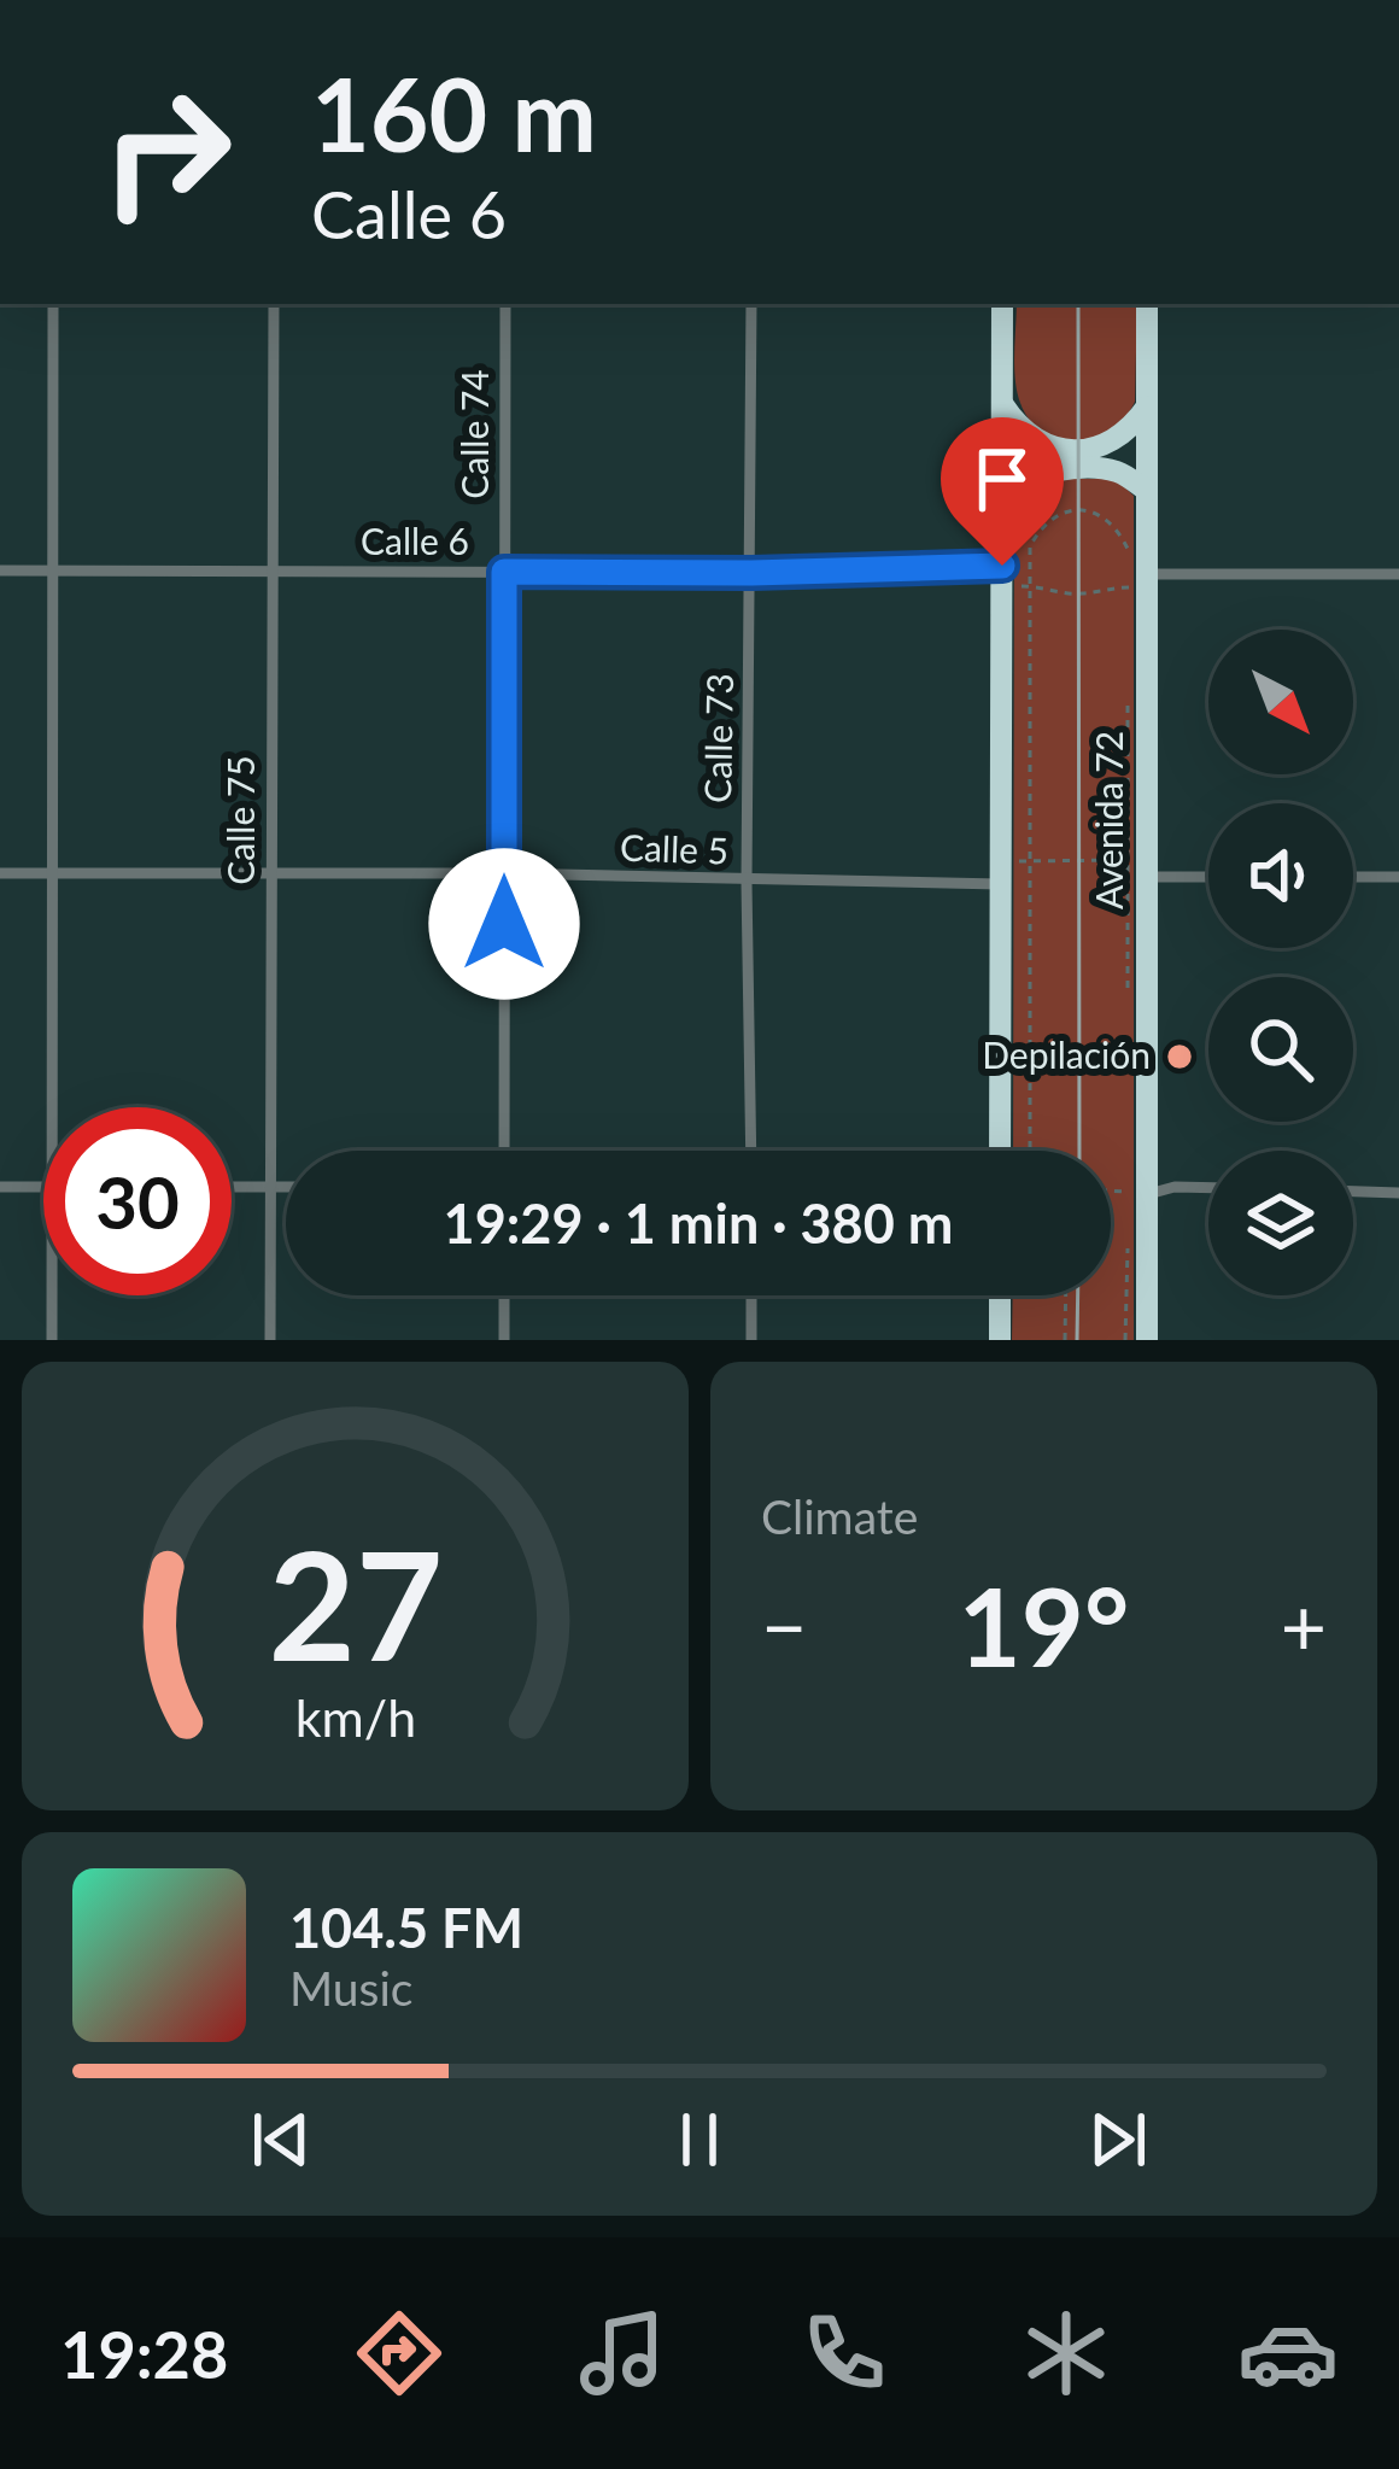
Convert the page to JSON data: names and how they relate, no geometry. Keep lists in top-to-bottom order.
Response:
{
  "streets": {
    "highway": ["Avenida 72"],
    "street": [
      "Calle 74",
      "Calle 6",
      "Calle 73",
      "Calle 75",
      "Calle 5"
    ]
  },
  "crossings": [
    ["Calle 74", "Calle 6"],
    ["Calle 74", "Calle 5"],
    ["Calle 6", "Calle 73"],
    ["Calle 6", "Calle 75"],
    ["Calle 6", "Avenida 72"],
    ["Calle 73", "Calle 5"],
    ["Calle 75", "Calle 5"]
  ],
  "places": ["Depilación"],
  "north": "bottom right",
  "page": {
    "turn": ["160 m", "Calle 6"],
    "limit": "30",
    "trip": "19:29 · 1 min · 380 m",
    "tile": "Climate",
    "heat": ["−", "19°", "+"],
    "song": ["104.5 FM", "Music"],
    "tabs": "19:28",
    "gauge": ["27", "km/h"]
  }
}
